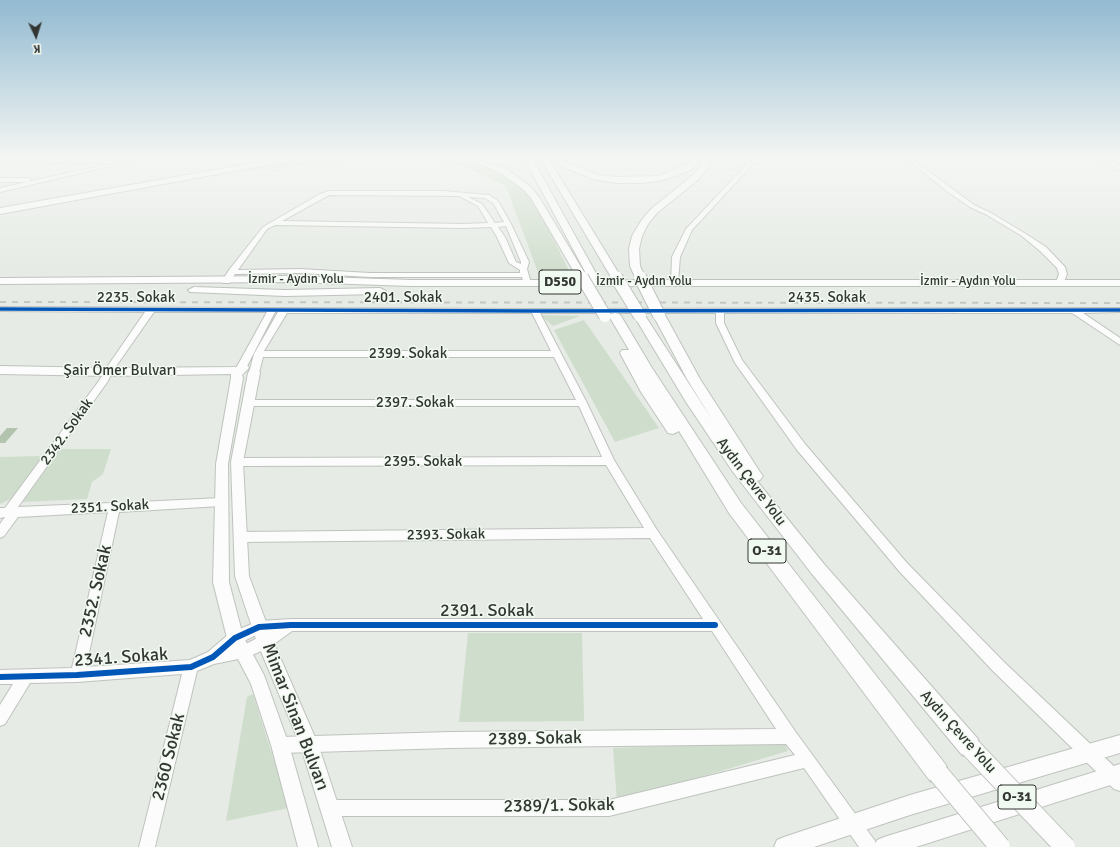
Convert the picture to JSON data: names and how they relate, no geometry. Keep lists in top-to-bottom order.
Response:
{
  "streets": {
    "highway": [
      "İzmir - Aydın Yolu",
      "D550",
      "Aydın Çevre Yolu",
      "O-31"
    ],
    "main road": ["Şair Ömer Bulvarı", "Mimar Sinan Bulvarı"],
    "street": [
      "2235. Sokak",
      "2401. Sokak",
      "2435. Sokak",
      "2399. Sokak",
      "2397. Sokak",
      "2342. Sokak",
      "2395. Sokak",
      "2351. Sokak",
      "2393. Sokak",
      "2352. Sokak",
      "2391. Sokak",
      "2341. Sokak",
      "2389. Sokak",
      "2360 Sokak",
      "2389/1. Sokak"
    ]
  },
  "crossings": [
    ["2235. Sokak", "2401. Sokak"],
    ["2235. Sokak", "2342. Sokak"],
    ["2235. Sokak", "Mimar Sinan Bulvarı"],
    ["2401. Sokak", "2435. Sokak"],
    ["2401. Sokak", "Mimar Sinan Bulvarı"],
    ["2399. Sokak", "Mimar Sinan Bulvarı"],
    ["Şair Ömer Bulvarı", "2342. Sokak"],
    ["Şair Ömer Bulvarı", "Mimar Sinan Bulvarı"],
    ["2397. Sokak", "Mimar Sinan Bulvarı"],
    ["2342. Sokak", "2351. Sokak"],
    ["2395. Sokak", "Mimar Sinan Bulvarı"],
    ["2351. Sokak", "2352. Sokak"],
    ["2351. Sokak", "Mimar Sinan Bulvarı"],
    ["2393. Sokak", "Mimar Sinan Bulvarı"],
    ["2352. Sokak", "2341. Sokak"],
    ["2391. Sokak", "2341. Sokak"],
    ["2391. Sokak", "Mimar Sinan Bulvarı"],
    ["2341. Sokak", "Mimar Sinan Bulvarı"],
    ["2341. Sokak", "2360 Sokak"],
    ["Mimar Sinan Bulvarı", "2389. Sokak"],
    ["Mimar Sinan Bulvarı", "2389/1. Sokak"]
  ],
  "north": "bottom"
}
